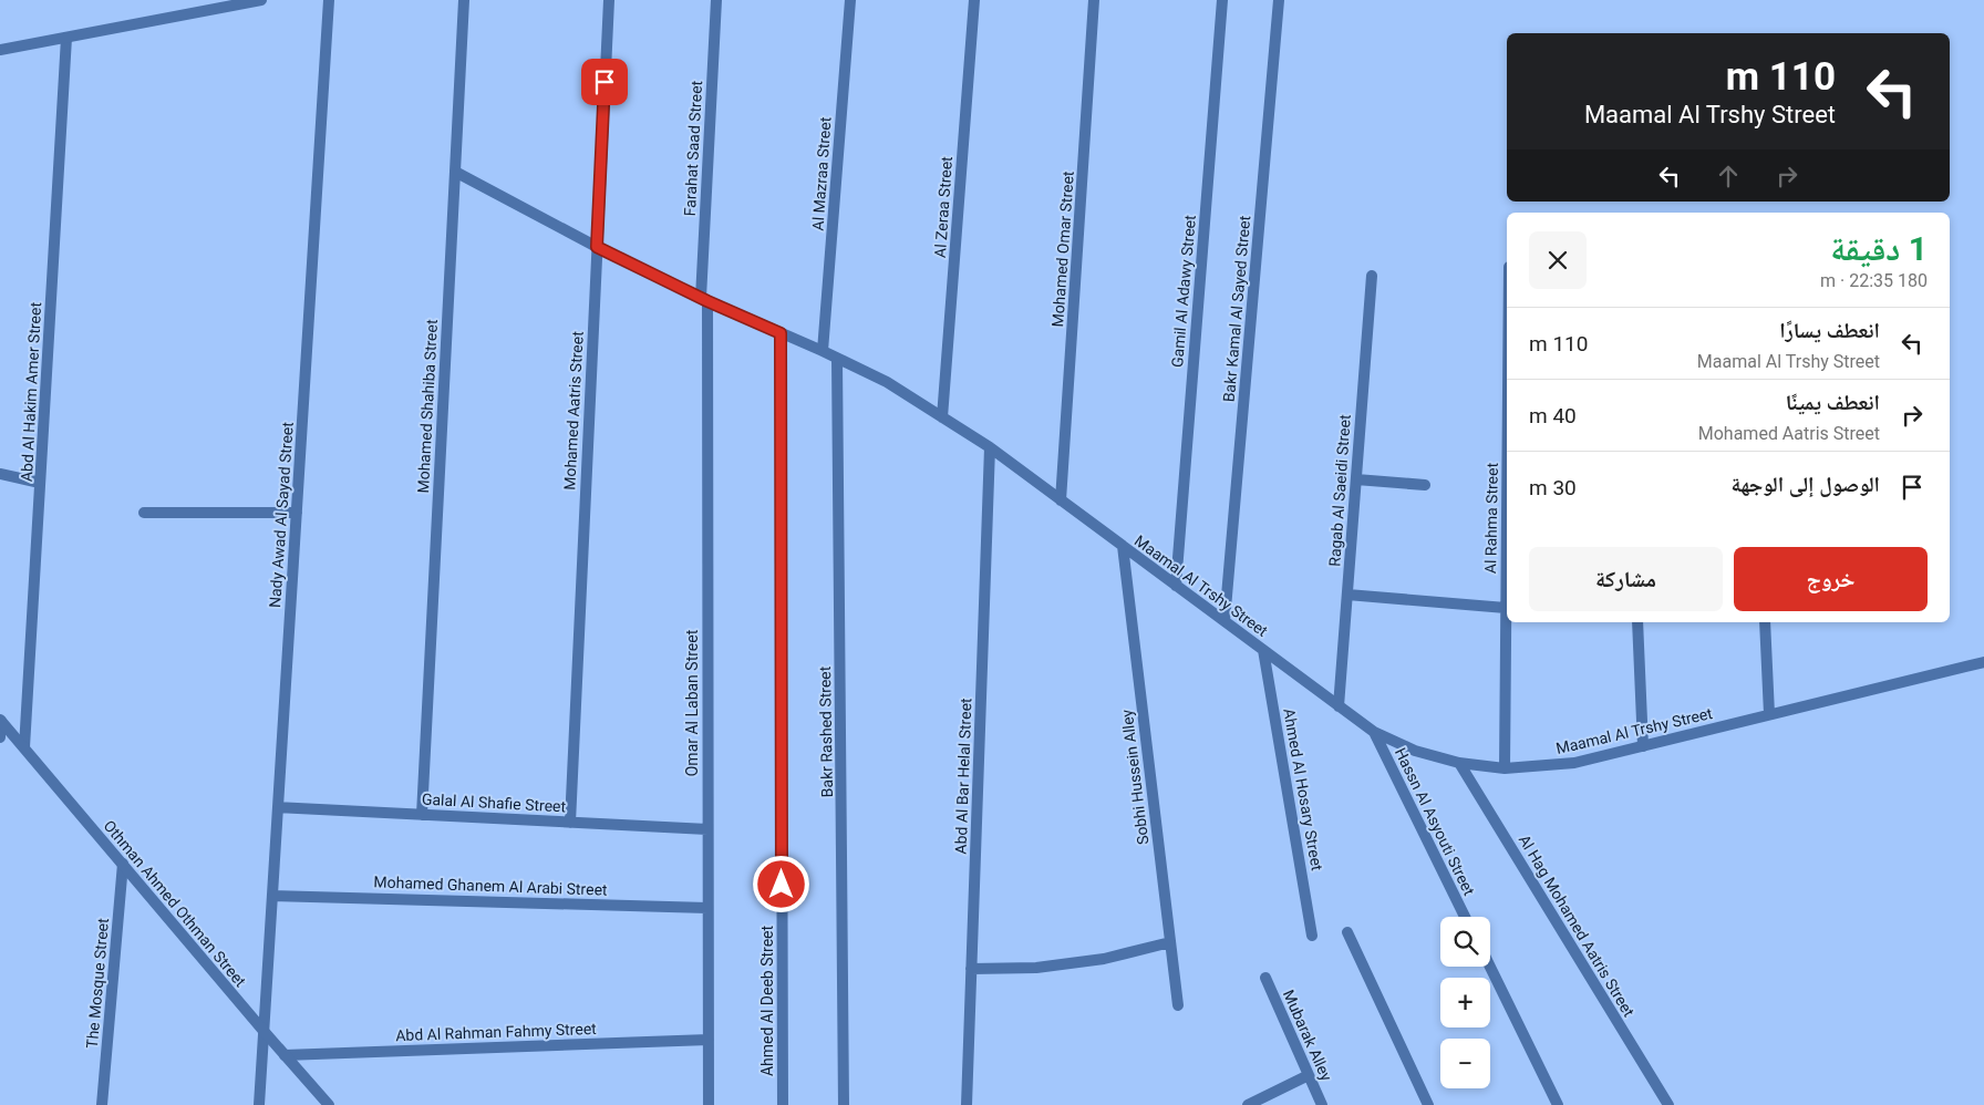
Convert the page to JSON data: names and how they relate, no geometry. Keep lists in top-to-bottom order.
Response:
{
  "streets": {
    "street": [
      "Farahat Saad Street",
      "Al Mazraa Street",
      "Al Zeraa Street",
      "Mohamed Omar Street",
      "Gamil Al Adawy Street",
      "Bakr Kamal Al Sayed Street",
      "Abd Al Hakim Amer Street",
      "Mohamed Shahiba Street",
      "Mohamed Aatris Street",
      "Ragab Al Saeidi Street",
      "Nady Awad Al Sayad Street",
      "Al Rahma Street",
      "Maamal Al Trshy Street",
      "Omar Al Laban Street",
      "Bakr Rashed Street",
      "Abd Al Bar Helal Street",
      "Sobhi Hussein Alley",
      "Ahmed Al Hosary Street",
      "Galal Al Shafie Street",
      "Hassn Al Asyouti Street",
      "Mohamed Ghanem Al Arabi Street",
      "Othman Ahmed Othman Street",
      "Al Hag Mohamed Aatris Street",
      "The Mosque Street",
      "Ahmed Al Deeb Street",
      "Abd Al Rahman Fahmy Street",
      "Mubarak Alley"
    ]
  },
  "crossings": [
    ["Farahat Saad Street", "Maamal Al Trshy Street"],
    ["Farahat Saad Street", "Omar Al Laban Street"],
    ["Al Mazraa Street", "Maamal Al Trshy Street"],
    ["Al Zeraa Street", "Maamal Al Trshy Street"],
    ["Mohamed Omar Street", "Maamal Al Trshy Street"],
    ["Gamil Al Adawy Street", "Maamal Al Trshy Street"],
    ["Bakr Kamal Al Sayed Street", "Maamal Al Trshy Street"],
    ["Abd Al Hakim Amer Street", "Othman Ahmed Othman Street"],
    ["Mohamed Shahiba Street", "Maamal Al Trshy Street"],
    ["Mohamed Shahiba Street", "Galal Al Shafie Street"],
    ["Mohamed Aatris Street", "Maamal Al Trshy Street"],
    ["Mohamed Aatris Street", "Galal Al Shafie Street"],
    ["Ragab Al Saeidi Street", "Maamal Al Trshy Street"],
    ["Nady Awad Al Sayad Street", "Galal Al Shafie Street"],
    ["Nady Awad Al Sayad Street", "Mohamed Ghanem Al Arabi Street"],
    ["Nady Awad Al Sayad Street", "Othman Ahmed Othman Street"],
    ["Al Rahma Street", "Maamal Al Trshy Street"],
    ["Maamal Al Trshy Street", "Omar Al Laban Street"],
    ["Maamal Al Trshy Street", "Bakr Rashed Street"],
    ["Maamal Al Trshy Street", "Abd Al Bar Helal Street"],
    ["Maamal Al Trshy Street", "Sobhi Hussein Alley"],
    ["Maamal Al Trshy Street", "Ahmed Al Hosary Street"],
    ["Maamal Al Trshy Street", "Hassn Al Asyouti Street"],
    ["Maamal Al Trshy Street", "Al Hag Mohamed Aatris Street"],
    ["Maamal Al Trshy Street", "Ahmed Al Deeb Street"],
    ["Omar Al Laban Street", "Galal Al Shafie Street"],
    ["Omar Al Laban Street", "Mohamed Ghanem Al Arabi Street"],
    ["Omar Al Laban Street", "Abd Al Rahman Fahmy Street"],
    ["Othman Ahmed Othman Street", "The Mosque Street"],
    ["Othman Ahmed Othman Street", "Abd Al Rahman Fahmy Street"]
  ],
  "page": {
    "turn": ["110 m", "Maamal Al Trshy Street"],
    "heading": ["1 دقيقة", "180 m · 22:35"],
    "list": [
      {
        "name": "انعطف يسارًا",
        "note": "Maamal Al Trshy Street",
        "value": "110 m"
      },
      {
        "name": "انعطف يمينًا",
        "note": "Mohamed Aatris Street",
        "value": "40 m"
      },
      {
        "name": "الوصول إلى الوجهة",
        "value": "30 m"
      }
    ],
    "buttons": ["خروج", "مشاركة"],
    "map_buttons": ["+", "−"]
  }
}
